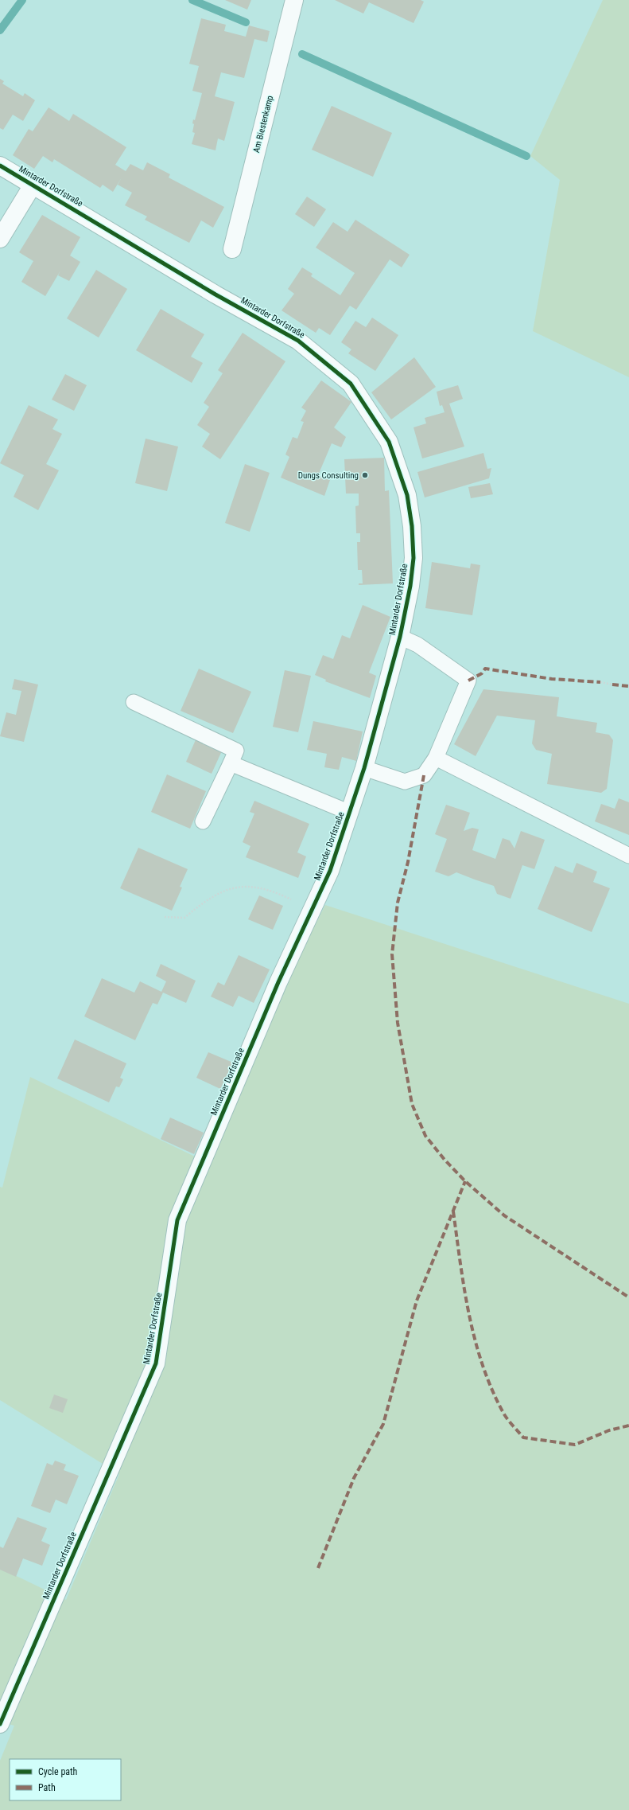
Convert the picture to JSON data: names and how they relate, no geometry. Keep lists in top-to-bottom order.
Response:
{
  "streets": {
    "street": ["Am Biestenkamp", "Mintarder Dorfstraße"]
  },
  "places": ["Dungs Consulting"],
  "legend": ["Cycle path", "Path"]
}
